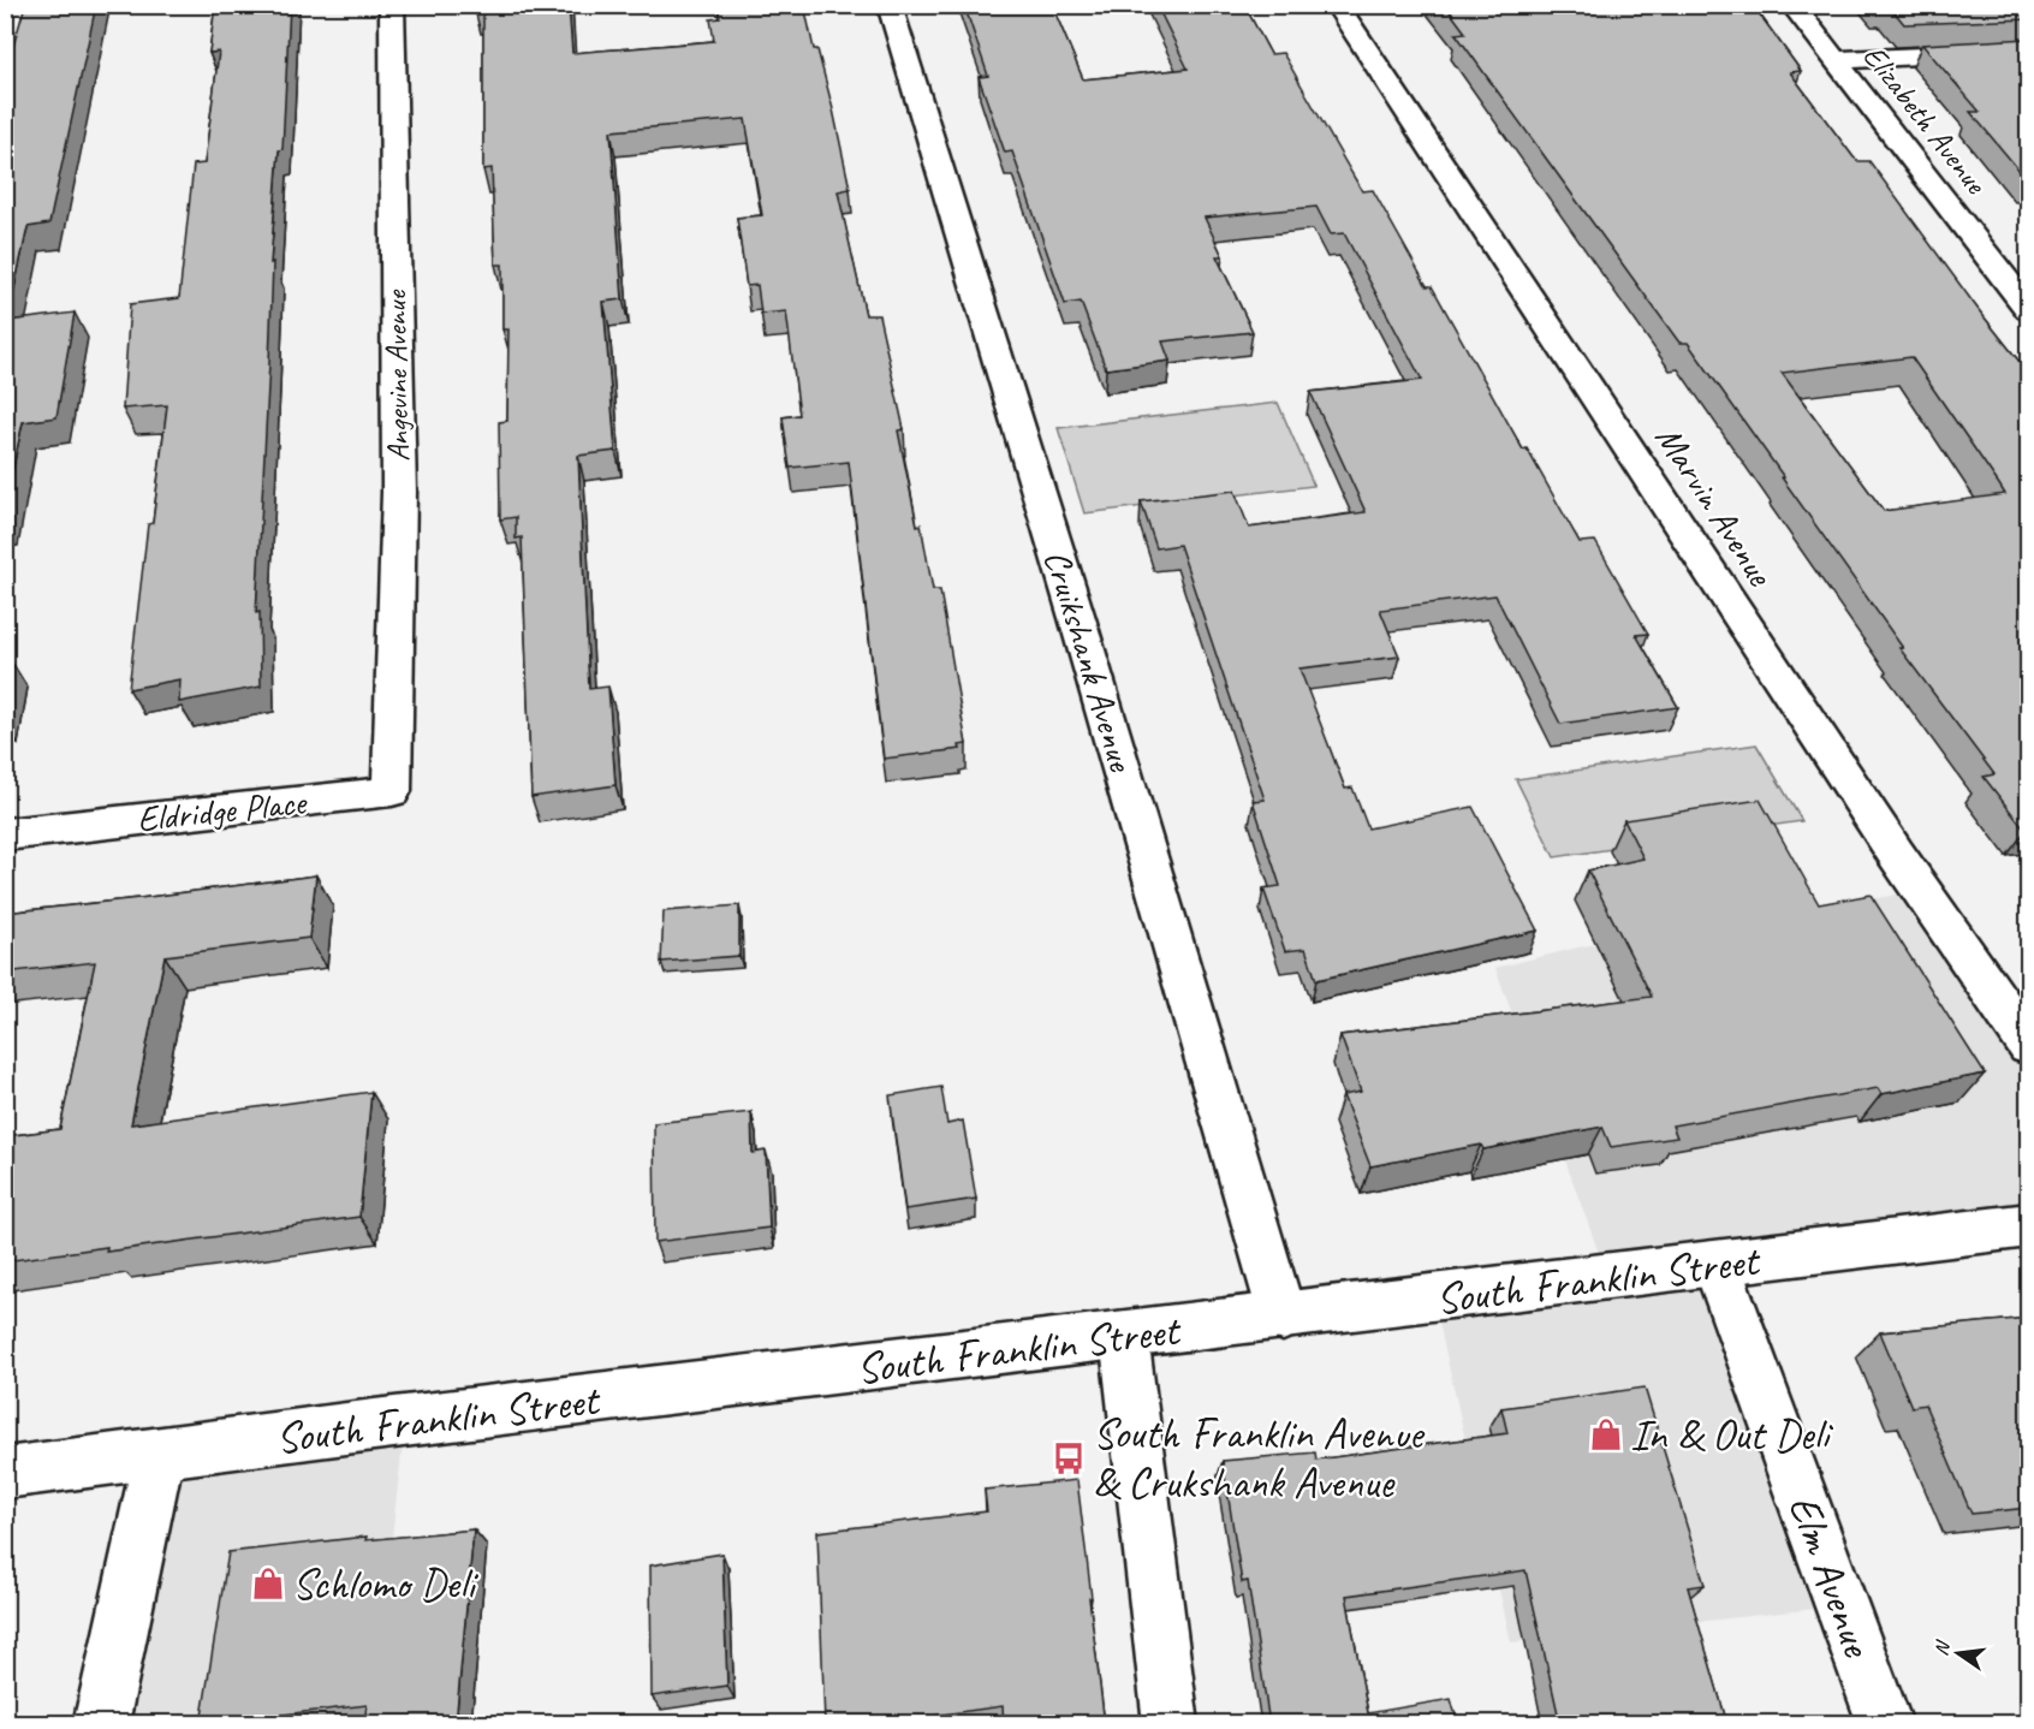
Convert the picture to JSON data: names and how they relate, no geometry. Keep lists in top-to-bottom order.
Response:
{
  "streets": {
    "street": [
      "Elizabeth Avenue",
      "Angevine Avenue",
      "Marvin Avenue",
      "Cruikshank Avenue",
      "Eldridge Place",
      "South Franklin Street",
      "Elm Avenue"
    ]
  },
  "crossings": [
    ["Angevine Avenue", "Eldridge Place"],
    ["Cruikshank Avenue", "South Franklin Street"],
    ["South Franklin Street", "Elm Avenue"]
  ],
  "places": {
    "shop": ["In & Out Deli", "Schlomo Deli"],
    "bus stop": ["South Franklin Avenue & Crukshank Avenue"]
  },
  "north": "left"
}
